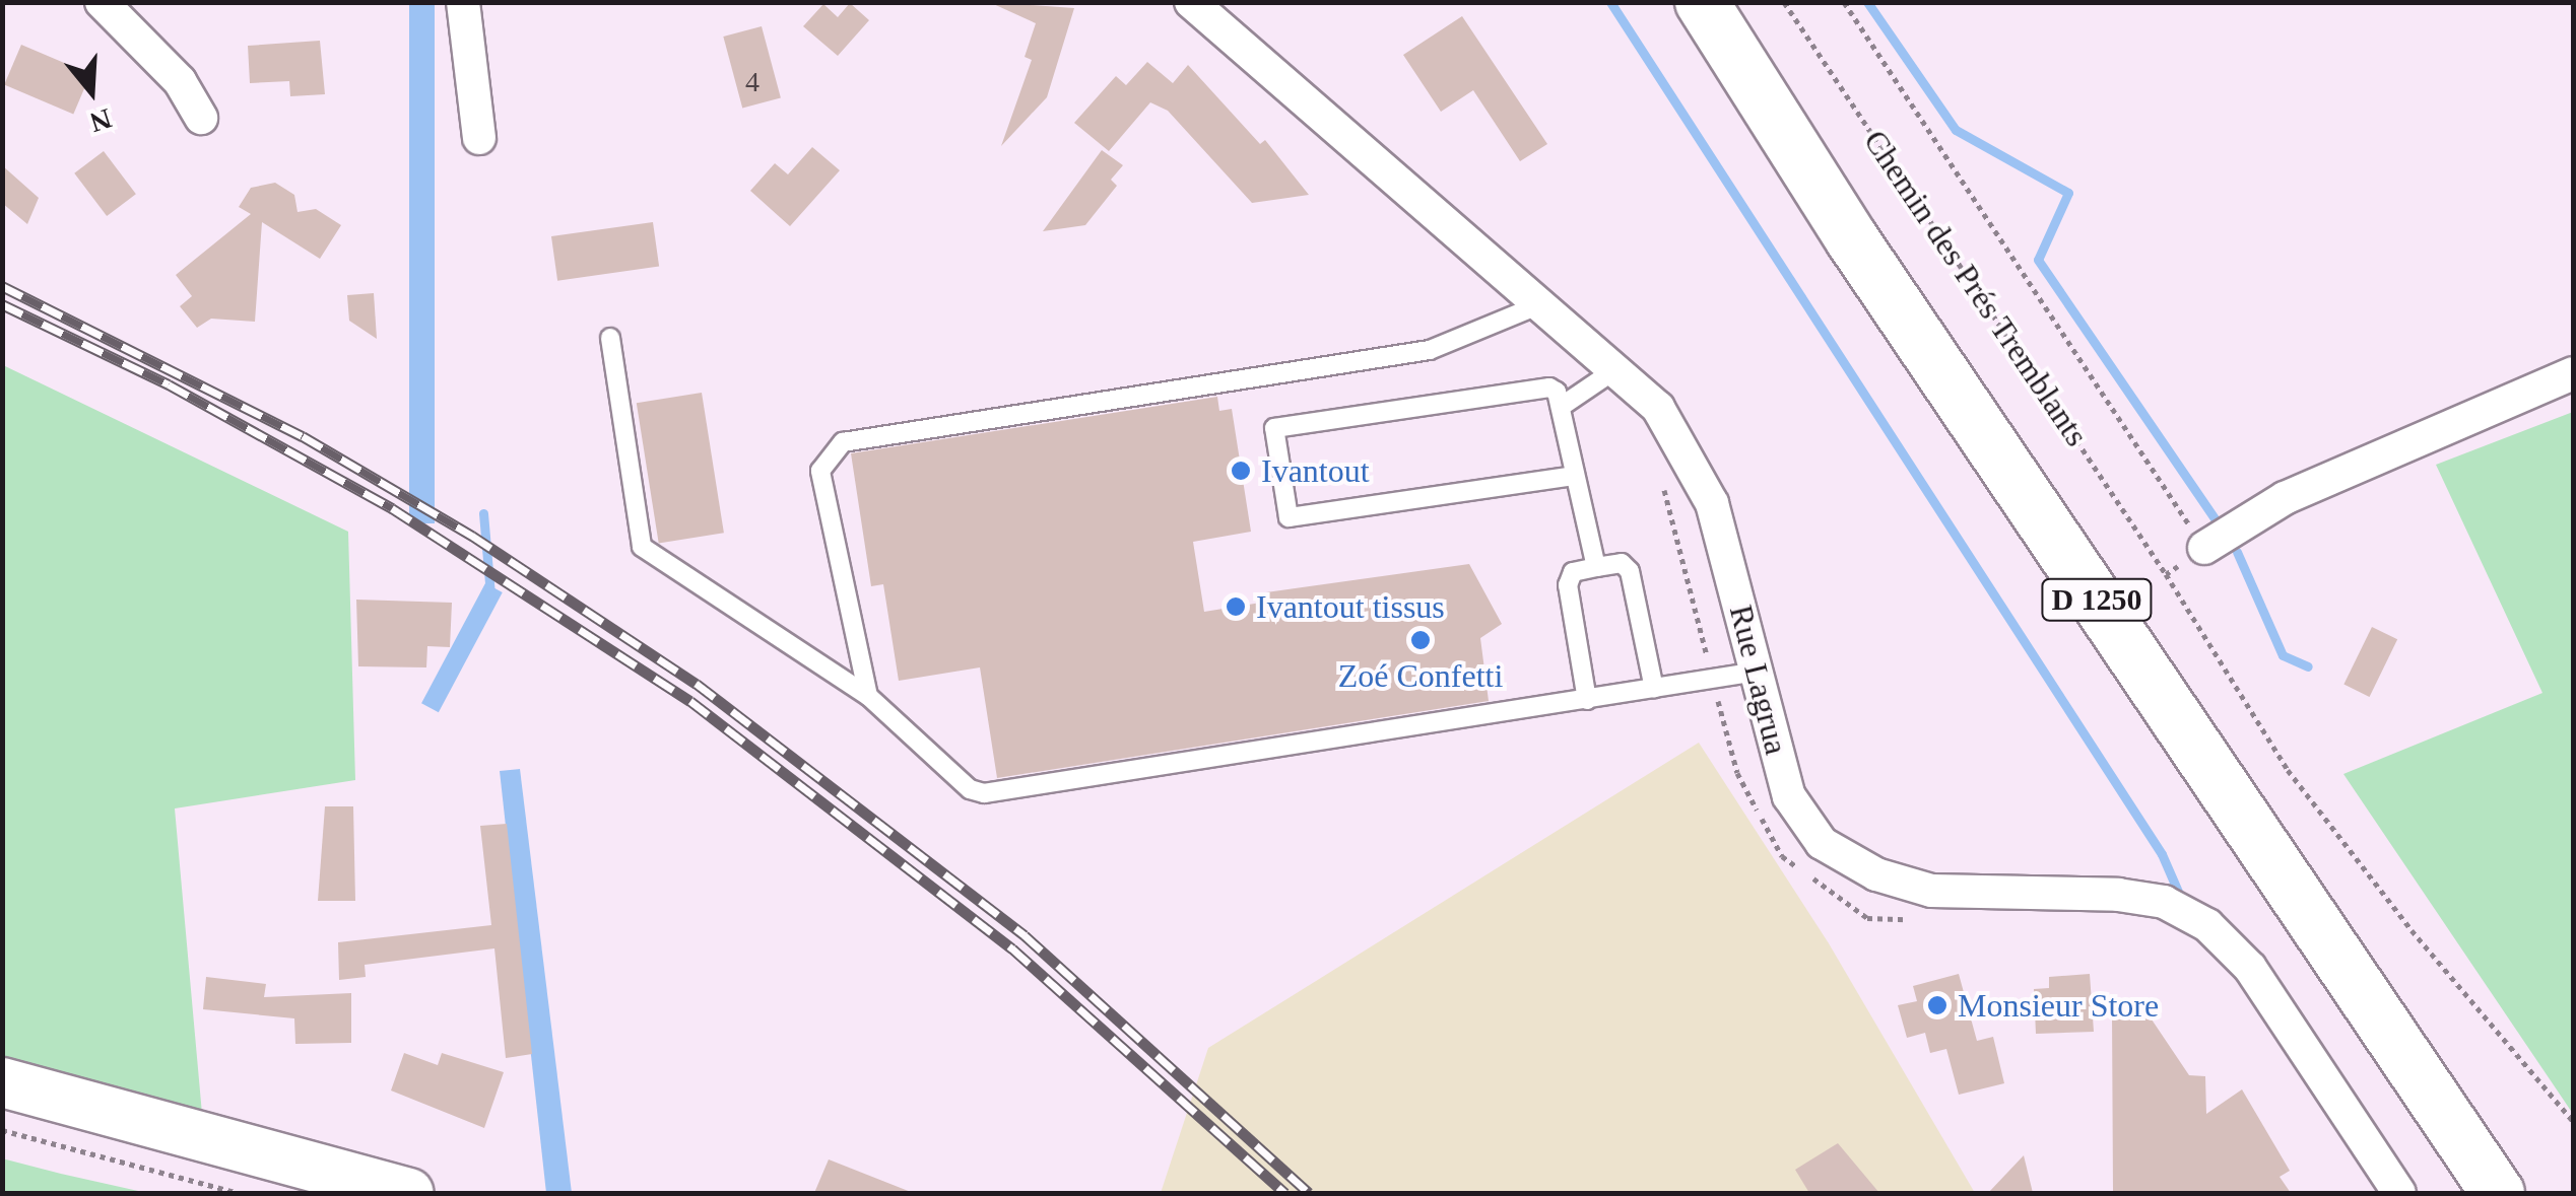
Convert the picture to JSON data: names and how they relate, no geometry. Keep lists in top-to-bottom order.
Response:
{
  "streets": {
    "main road": ["D 1250"],
    "street": ["Rue Lagrua"],
    "path": ["Chemin des Prés Tremblants"]
  },
  "places": [
    "Ivantout",
    "Ivantout tissus",
    "Zoé Confetti",
    "Monsieur Store"
  ],
  "house_numbers": ["4"],
  "north": "bottom"
}
